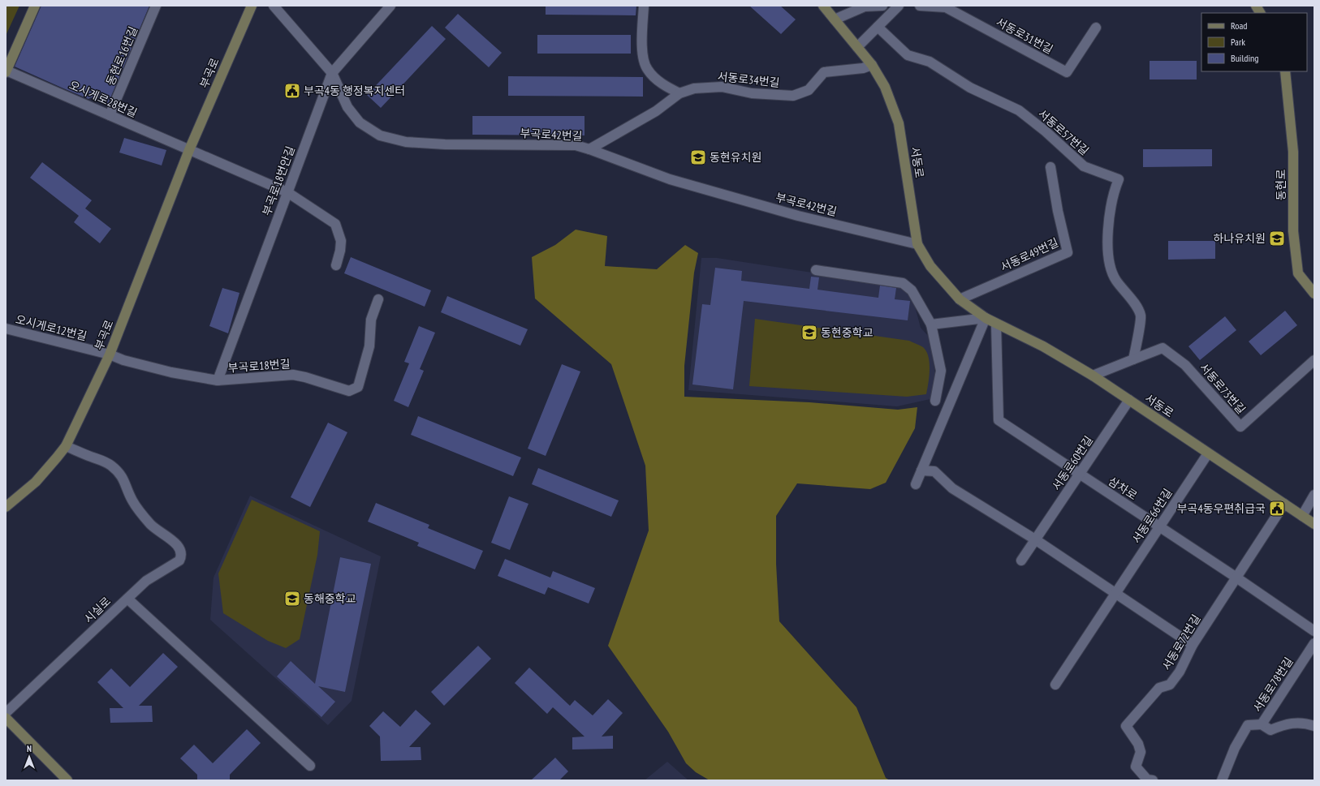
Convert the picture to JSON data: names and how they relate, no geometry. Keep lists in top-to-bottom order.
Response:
{
  "streets": {
    "street": [
      "서동로31번길",
      "동현로16번길",
      "부곡로",
      "서동로34번길",
      "오시게로28번길",
      "서동로57번길",
      "부곡로42번길",
      "서동로",
      "부곡로18번안길",
      "동현로",
      "서동로49번길",
      "오시게로12번길",
      "부곡로18번길",
      "서동로73번길",
      "서동로60번길",
      "삼차로",
      "서동로66번길",
      "시실로",
      "서동로72번길",
      "서동로78번길"
    ]
  },
  "crossings": [
    ["동현로16번길", "오시게로28번길"],
    ["부곡로", "오시게로28번길"],
    ["부곡로", "오시게로12번길"],
    ["부곡로", "부곡로18번길"],
    ["부곡로", "시실로"],
    ["서동로34번길", "부곡로42번길"],
    ["서동로34번길", "서동로"],
    ["서동로57번길", "서동로73번길"],
    ["부곡로42번길", "서동로"],
    ["부곡로42번길", "부곡로18번안길"],
    ["서동로", "서동로49번길"],
    ["서동로", "서동로60번길"],
    ["서동로", "삼차로"],
    ["서동로", "서동로66번길"],
    ["서동로", "서동로72번길"],
    ["부곡로18번안길", "부곡로18번길"],
    ["오시게로12번길", "부곡로18번길"],
    ["서동로60번길", "삼차로"],
    ["삼차로", "서동로66번길"],
    ["삼차로", "서동로72번길"]
  ],
  "places": {
    "public building": ["부곡4동 행정복지센터", "부곡4동우편취급국"],
    "school or university": [
      "동현유치원",
      "하나유치원",
      "동현중학교",
      "동해중학교"
    ]
  },
  "legend": ["Road", "Park", "Building"],
  "north": "top"
}
